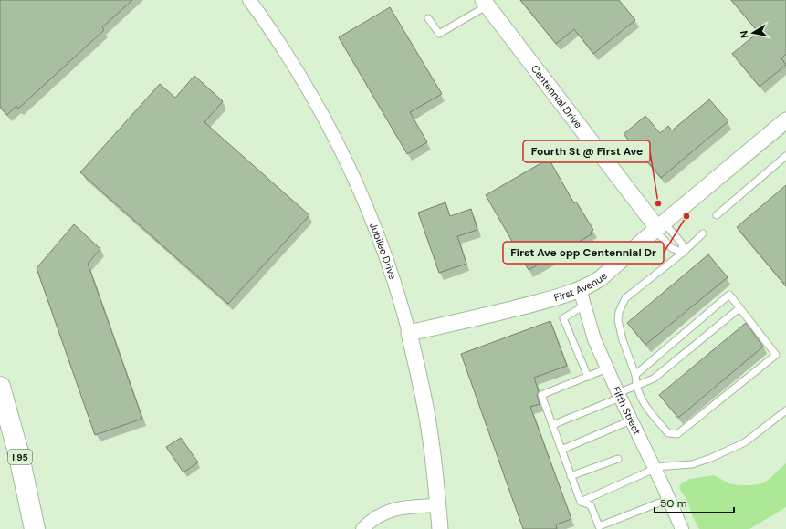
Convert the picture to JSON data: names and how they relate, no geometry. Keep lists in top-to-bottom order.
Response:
{
  "streets": {
    "highway": ["I 95"],
    "street": [
      "Centennial Drive",
      "Jubilee Drive",
      "First Avenue",
      "Fifth Street"
    ]
  },
  "crossings": [
    ["Centennial Drive", "First Avenue"],
    ["Jubilee Drive", "First Avenue"],
    ["First Avenue", "Fifth Street"]
  ],
  "places": ["Fourth St @ First Ave", "First Ave opp Centennial Dr"],
  "scale_bar": "50 m",
  "north": "left"
}
